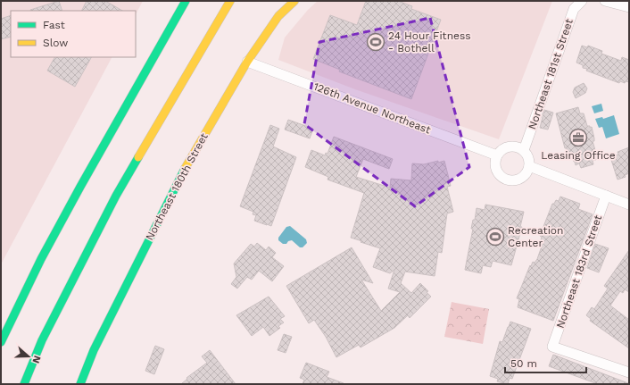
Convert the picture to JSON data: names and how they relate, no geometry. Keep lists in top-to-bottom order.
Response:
{
  "streets": {
    "main road": ["Northeast 180th Street"],
    "street": ["Northeast 181st Street", "126th Avenue Northeast", "Northeast 183rd Street"]
  },
  "crossings": [
    ["Northeast 181st Street", "126th Avenue Northeast"],
    ["126th Avenue Northeast", "Northeast 180th Street"]
  ],
  "places": {
    "sports": ["24 Hour Fitness - Bothell", "Recreation Center"],
    "office": ["Leasing Office"]
  },
  "legend": ["Fast", "Slow"],
  "scale_bar": "50 m",
  "north": "right"
}
